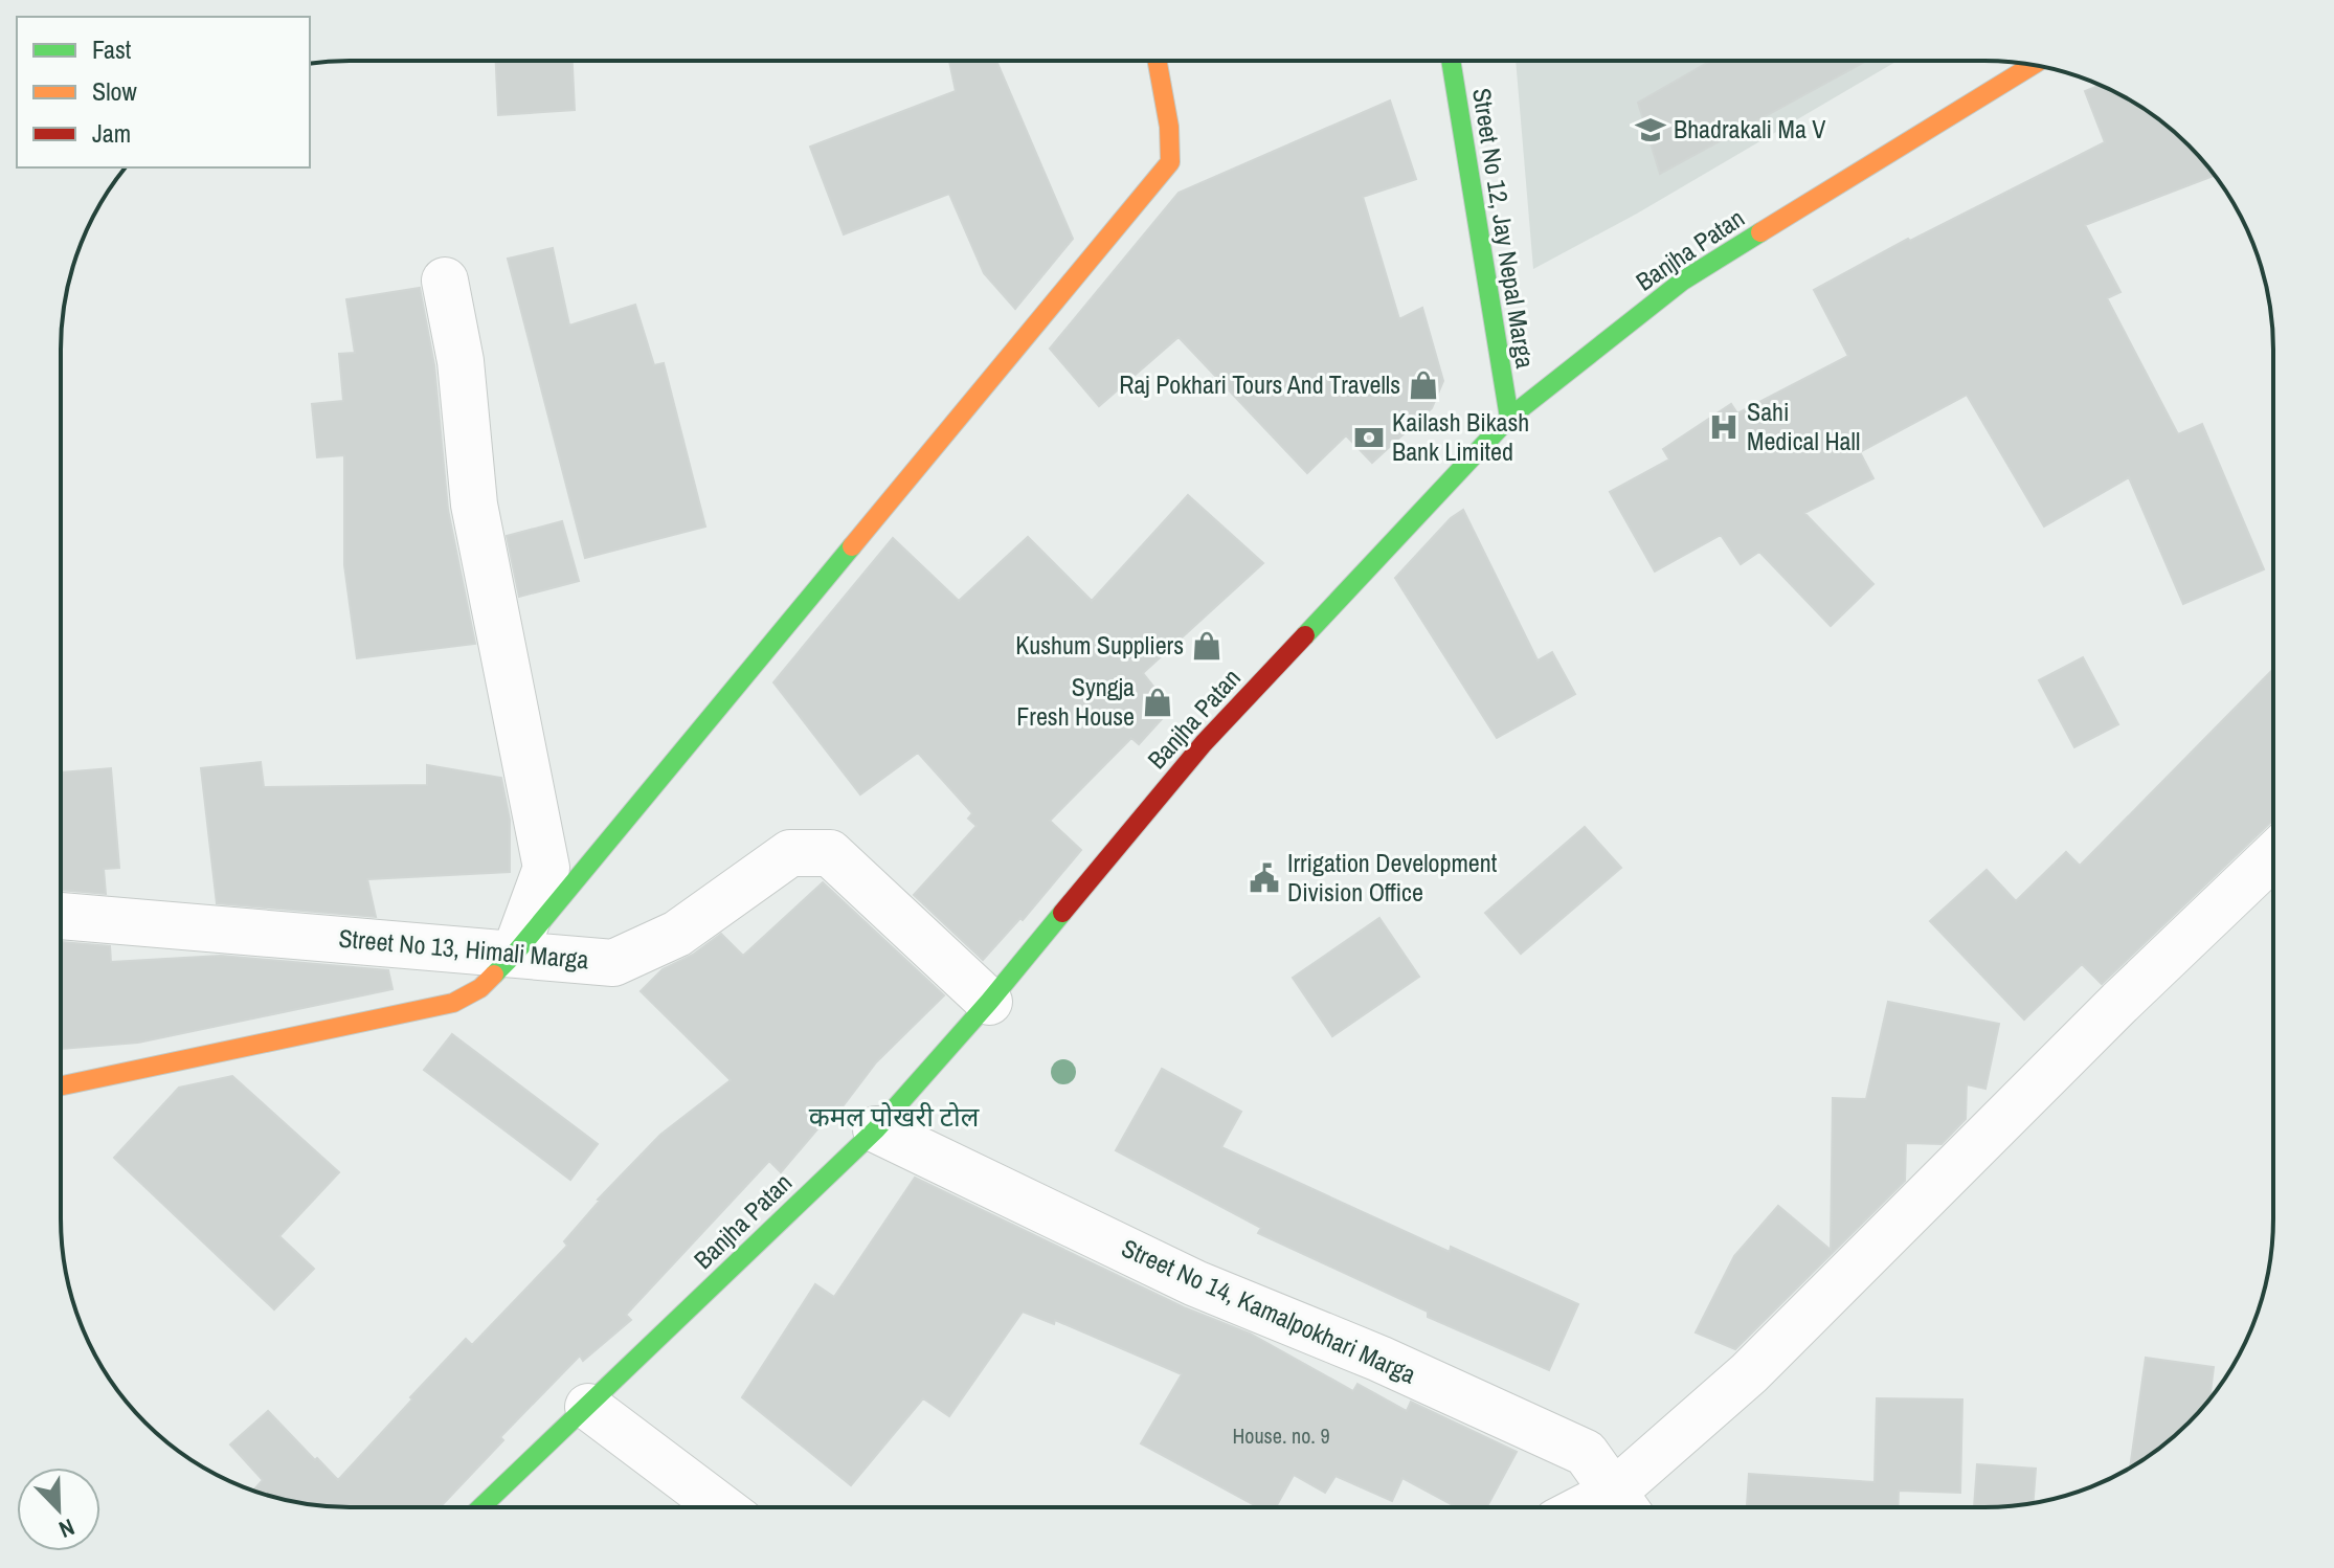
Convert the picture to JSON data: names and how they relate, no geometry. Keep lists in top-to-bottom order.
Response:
{
  "streets": {
    "main road": ["Street No 12, Jay Nepal Marga", "Banjha Patan"],
    "street": ["Street No 13, Himali Marga", "Street No 14, Kamalpokhari Marga"]
  },
  "crossings": [
    ["Street No 12, Jay Nepal Marga", "Banjha Patan"],
    ["Banjha Patan", "Street No 13, Himali Marga"],
    ["Banjha Patan", "Street No 14, Kamalpokhari Marga"]
  ],
  "districts": ["कमल पोखरी टोल"],
  "places": {
    "school or university": ["Bhadrakali Ma V"],
    "shop": ["Raj Pokhari Tours And Travells", "Kushum Suppliers", "Syngja Fresh House"],
    "hospital": ["Sahi Medical Hall"],
    "bank": ["Kailash Bikash Bank Limited"],
    "public building": ["Irrigation Development Division Office"]
  },
  "house_numbers": ["House. no. 9"],
  "legend": ["Fast", "Slow", "Jam"],
  "north": "bottom right"
}
